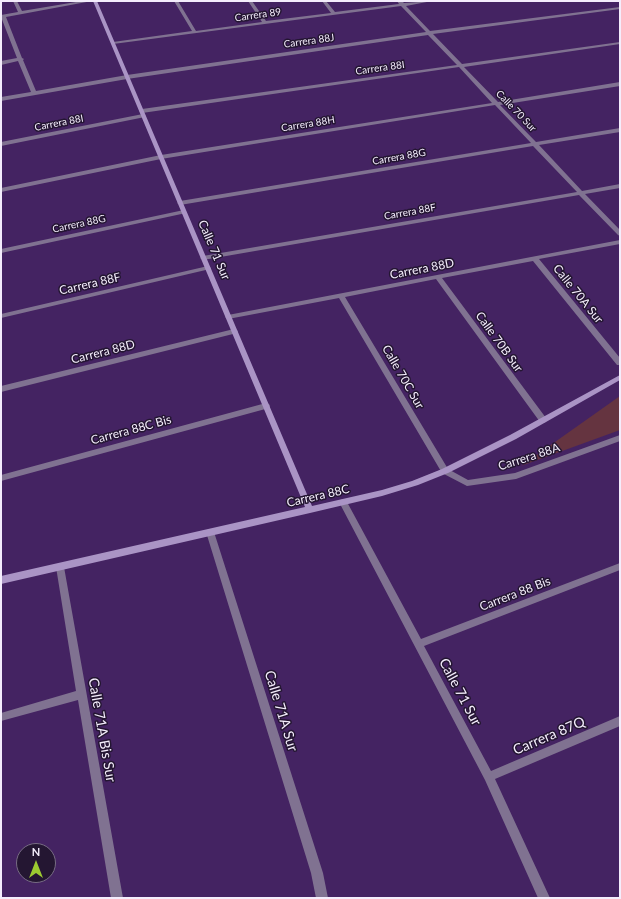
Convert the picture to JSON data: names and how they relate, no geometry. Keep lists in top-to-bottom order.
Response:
{
  "streets": {
    "street": [
      "Carrera 89",
      "Carrera 88J",
      "Carrera 88I",
      "Calle 70 Sur",
      "Carrera 88H",
      "Carrera 88G",
      "Carrera 88F",
      "Calle 71 Sur",
      "Carrera 88D",
      "Calle 70A Sur",
      "Calle 70B Sur",
      "Calle 70C Sur",
      "Carrera 88C Bis",
      "Carrera 88A",
      "Carrera 88C",
      "Carrera 88 Bis",
      "Calle 71A Sur",
      "Calle 71A Bis Sur",
      "Carrera 87Q"
    ]
  },
  "crossings": [
    ["Carrera 89", "Calle 70 Sur"],
    ["Carrera 89", "Calle 71 Sur"],
    ["Carrera 88J", "Calle 70 Sur"],
    ["Carrera 88J", "Calle 71 Sur"],
    ["Carrera 88I", "Calle 70 Sur"],
    ["Carrera 88I", "Calle 71 Sur"],
    ["Calle 70 Sur", "Carrera 88H"],
    ["Calle 70 Sur", "Carrera 88G"],
    ["Calle 70 Sur", "Carrera 88F"],
    ["Carrera 88H", "Calle 71 Sur"],
    ["Carrera 88G", "Calle 71 Sur"],
    ["Carrera 88F", "Calle 71 Sur"],
    ["Calle 71 Sur", "Carrera 88D"],
    ["Calle 71 Sur", "Carrera 88C Bis"],
    ["Calle 71 Sur", "Carrera 88C"],
    ["Calle 71 Sur", "Carrera 88 Bis"],
    ["Calle 71 Sur", "Carrera 87Q"],
    ["Carrera 88D", "Calle 70A Sur"],
    ["Carrera 88D", "Calle 70B Sur"],
    ["Carrera 88D", "Calle 70C Sur"],
    ["Calle 70B Sur", "Carrera 88C"],
    ["Calle 70C Sur", "Carrera 88A"],
    ["Calle 70C Sur", "Carrera 88C"],
    ["Carrera 88A", "Carrera 88C"],
    ["Carrera 88C", "Calle 71A Sur"],
    ["Carrera 88C", "Calle 71A Bis Sur"]
  ],
  "north": "top"
}
